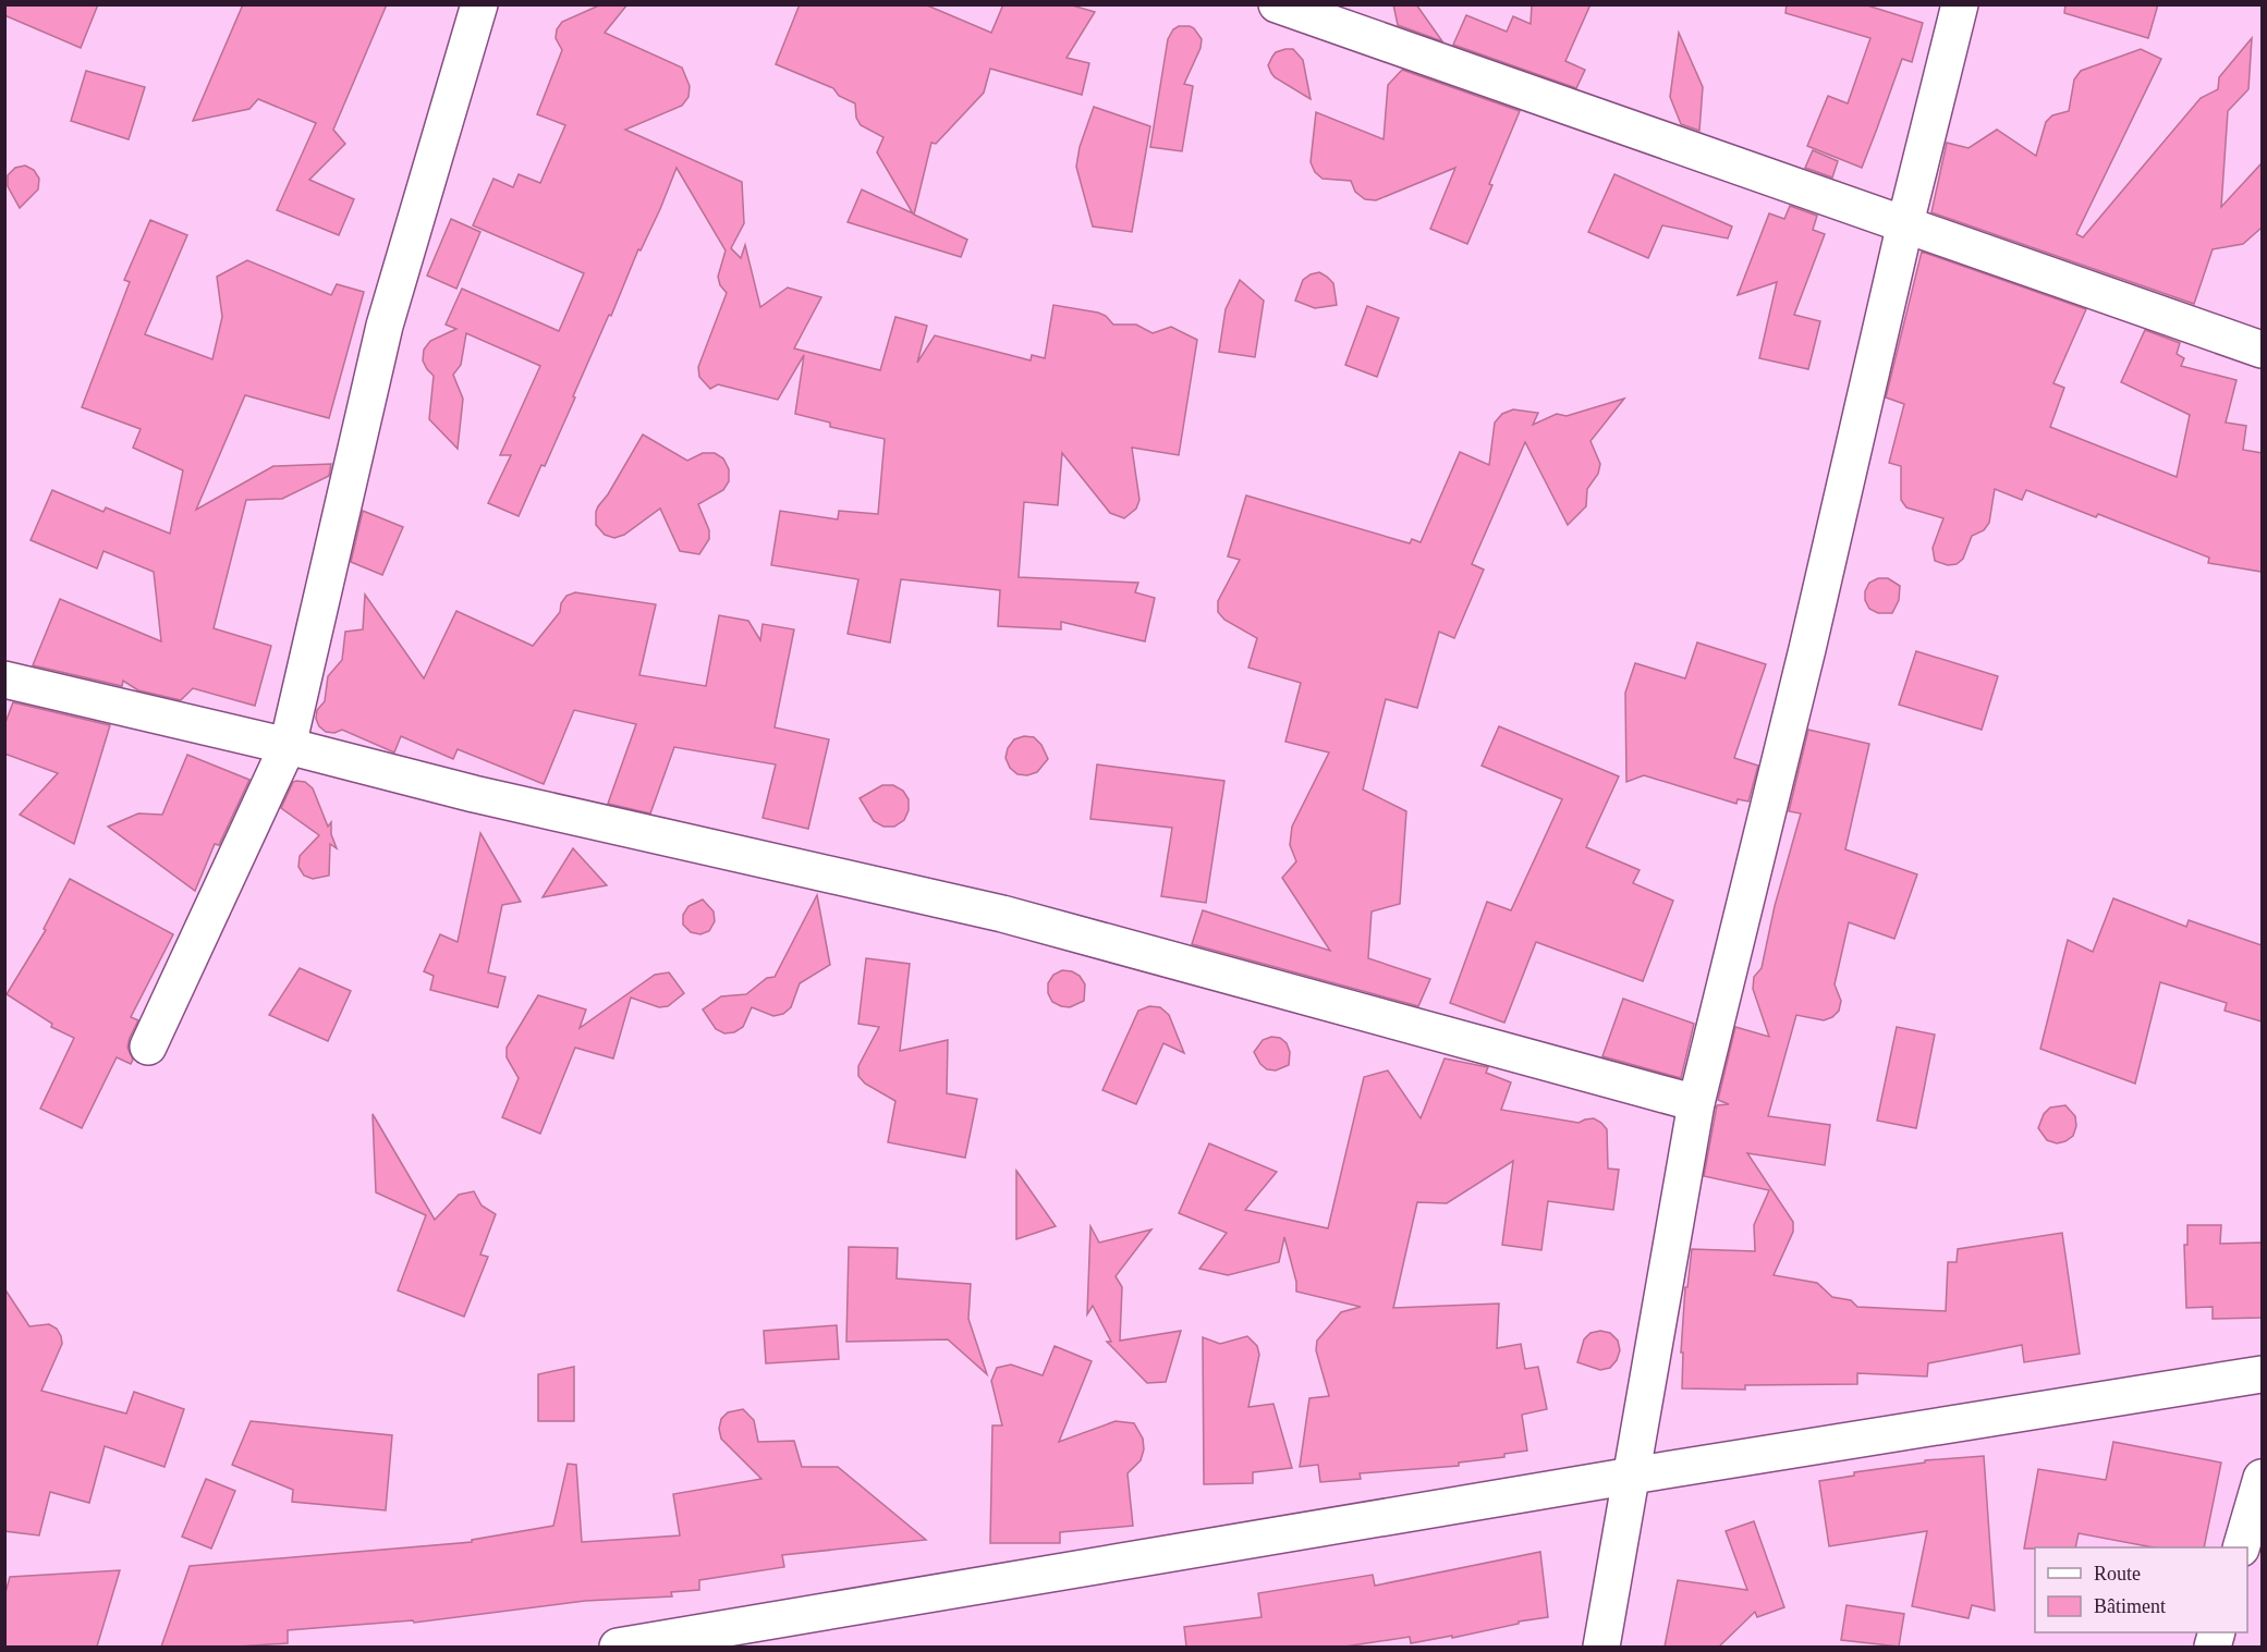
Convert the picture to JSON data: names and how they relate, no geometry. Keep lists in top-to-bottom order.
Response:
{
  "legend": ["Route", "Bâtiment"]
}
